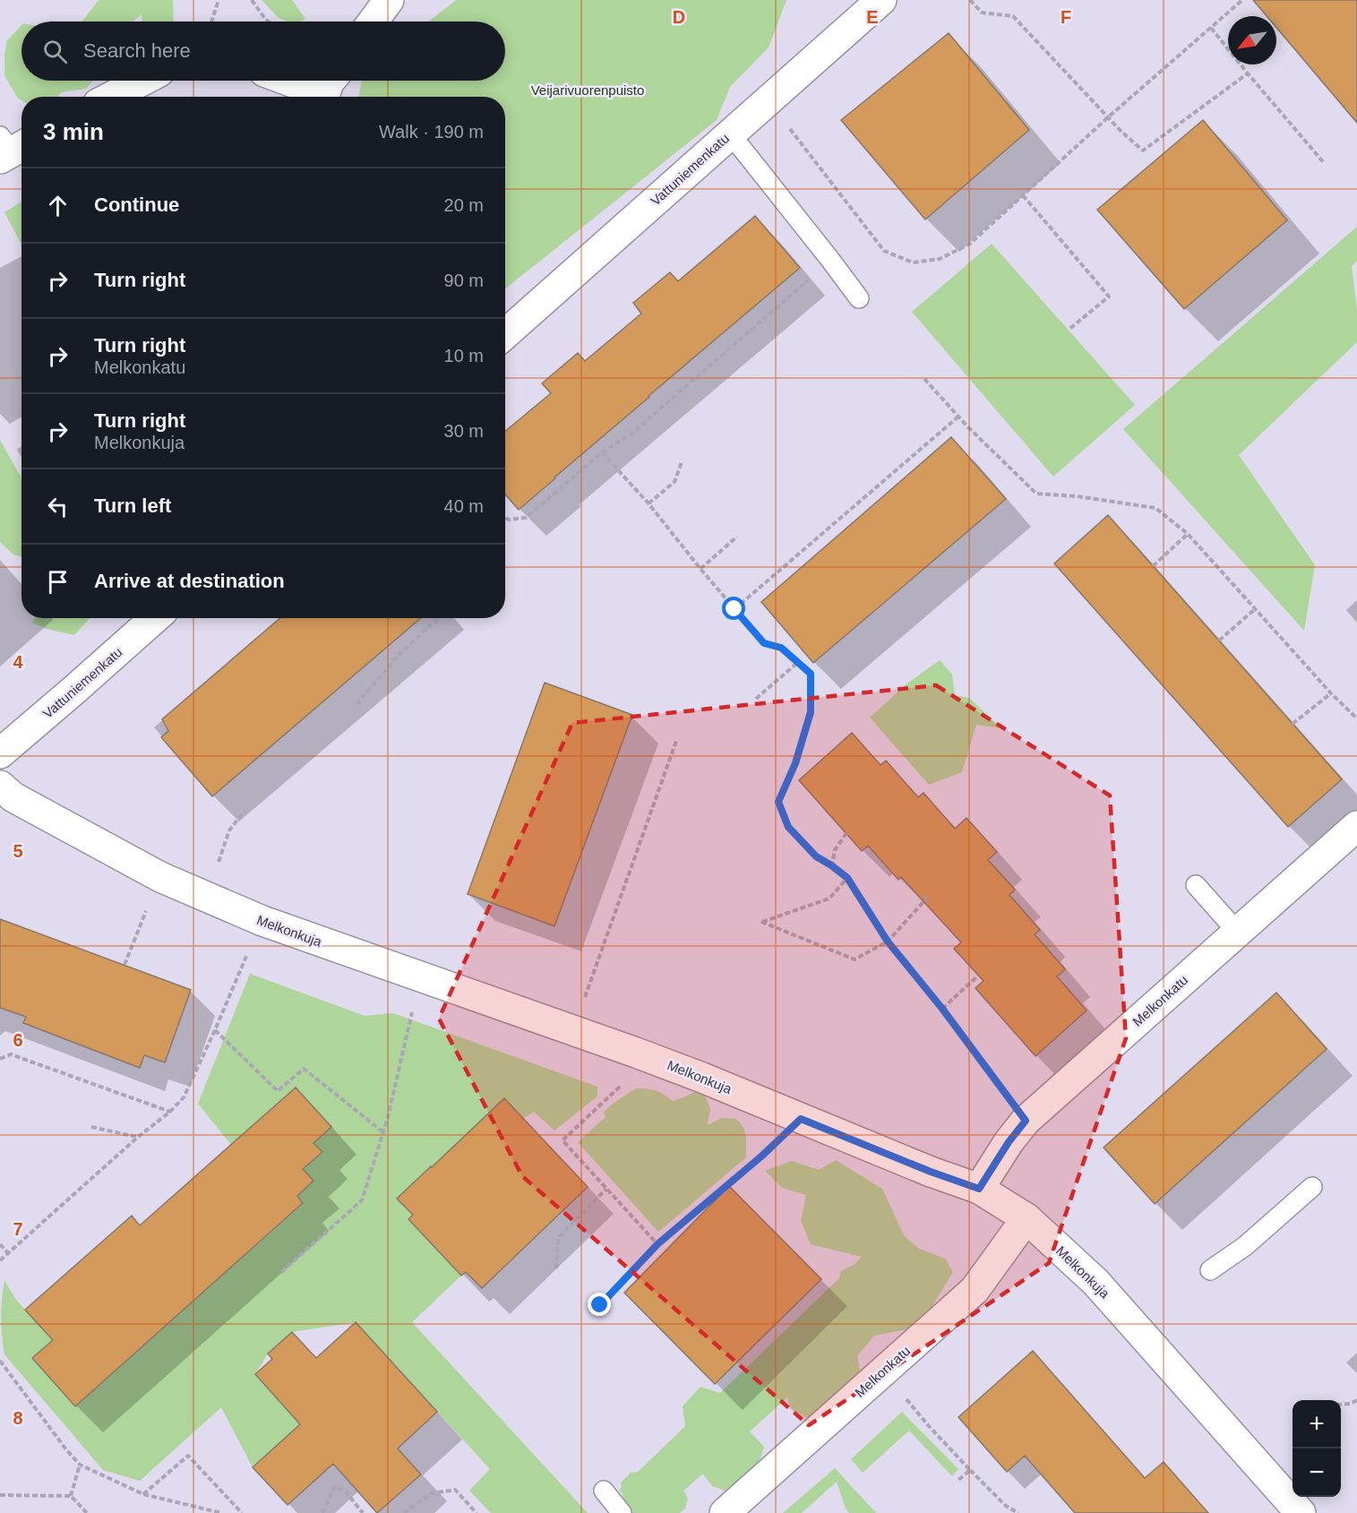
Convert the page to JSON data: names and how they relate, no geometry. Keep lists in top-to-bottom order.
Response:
{
  "streets": {
    "street": ["Vattuniemenkatu", "Melkonkuja", "Melkonkatu"]
  },
  "crossings": [
    ["Melkonkuja", "Melkonkatu"]
  ],
  "parks": ["Veijarivuorenpuisto"],
  "north": "bottom left",
  "page": {
    "search": "Search here",
    "heading": ["3 min", "Walk · 190 m"],
    "list": [
      ["Continue", "20 m"],
      ["Turn right", "90 m"],
      ["Turn right", "Melkonkatu", "10 m"],
      ["Turn right", "Melkonkuja", "30 m"],
      ["Turn left", "40 m"],
      "Arrive at destination"
    ],
    "map_buttons": ["+", "−"]
  },
  "grid": {
    "columns": ["D", "E", "F"],
    "rows": [
      "4",
      "5",
      "6",
      "7",
      "8"
    ]
  }
}
